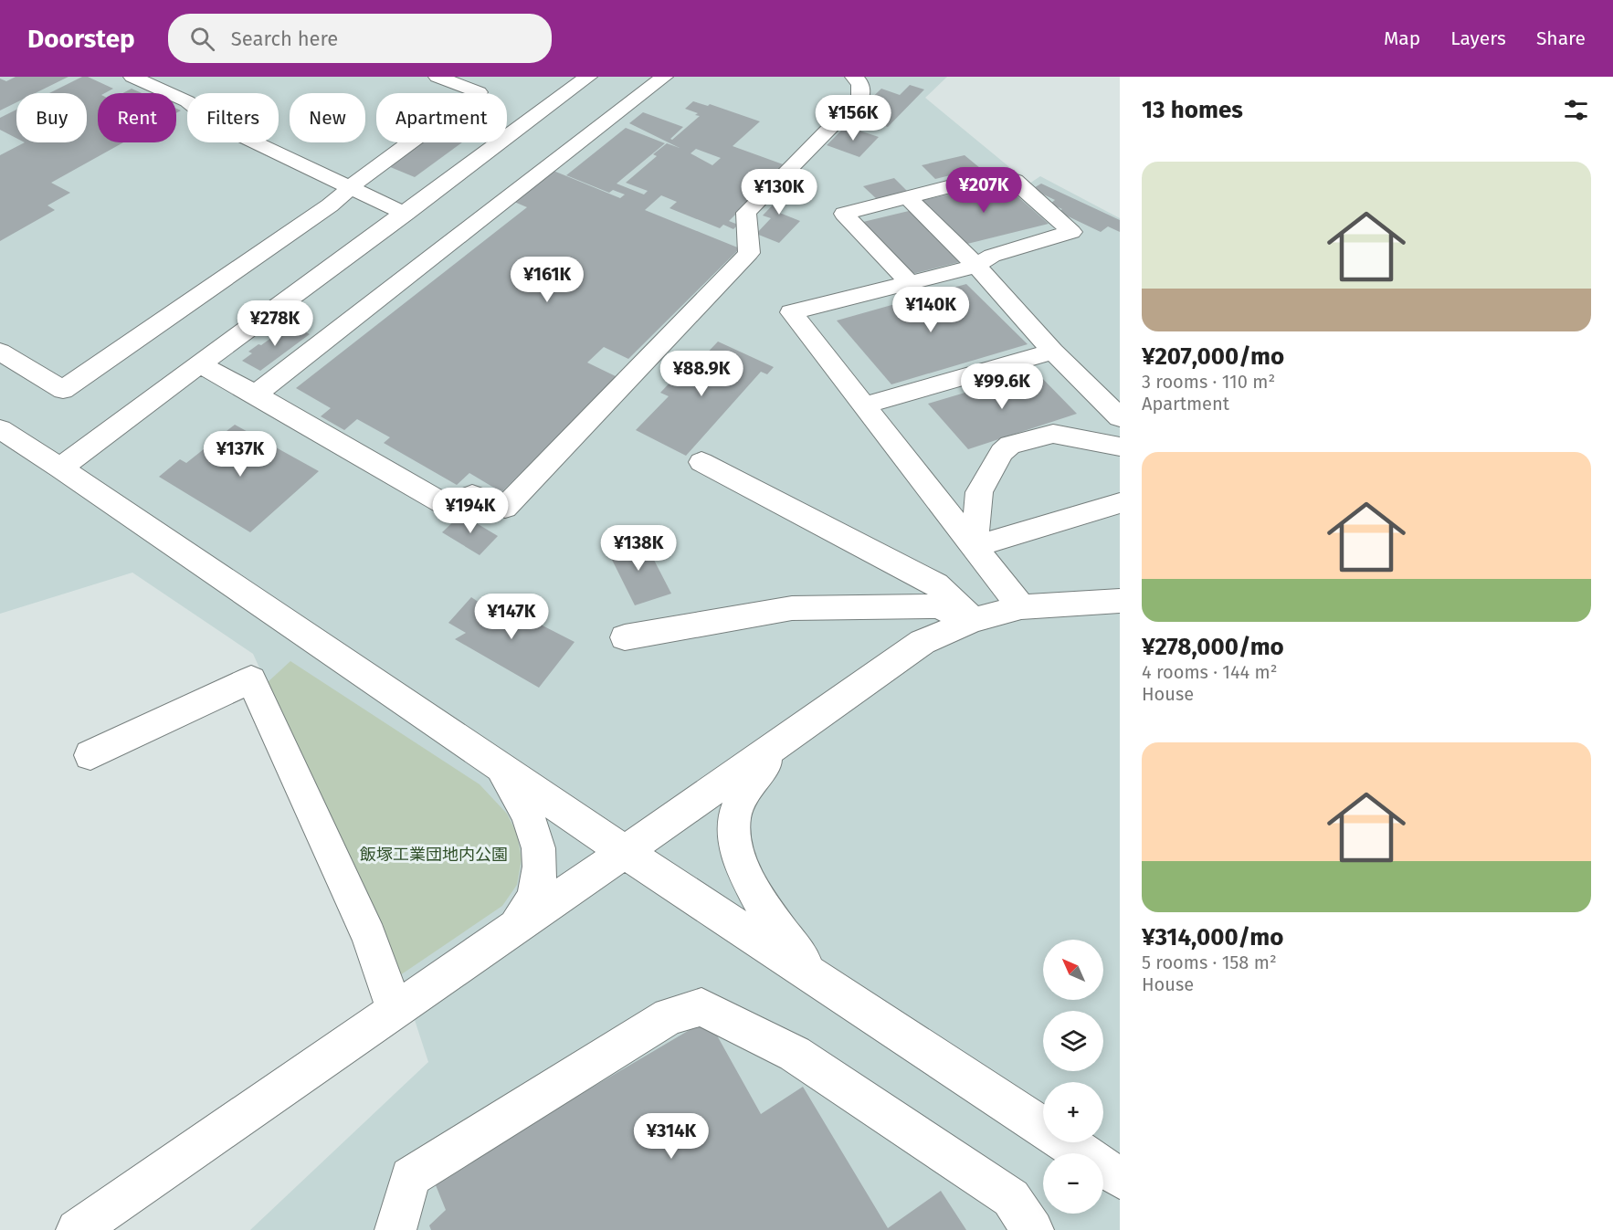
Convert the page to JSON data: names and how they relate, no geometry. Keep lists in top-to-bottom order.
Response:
{
  "parks": ["飯塚工業団地内公園"],
  "north": "top left",
  "page": {
    "header": "Doorstep",
    "search": "Search here",
    "nav": ["Map", "Layers", "Share"],
    "heading": "13 homes",
    "chip": [
      "Buy",
      "Rent",
      "Filters",
      "New",
      "Apartment"
    ],
    "price": [
      "¥156K",
      "¥207K",
      "¥130K",
      "¥161K",
      "¥140K",
      "¥278K",
      "¥88.9K",
      "¥99.6K",
      "¥137K",
      "¥194K",
      "¥138K",
      "¥147K",
      "¥314K"
    ],
    "list": [
      {
        "name": "¥207,000/mo",
        "note": "3 rooms · 110 m² · Apartment"
      },
      {
        "name": "¥278,000/mo",
        "note": "4 rooms · 144 m² · House"
      },
      {
        "name": "¥314,000/mo",
        "note": "5 rooms · 158 m² · House"
      }
    ],
    "map_buttons": ["+", "−"]
  }
}
